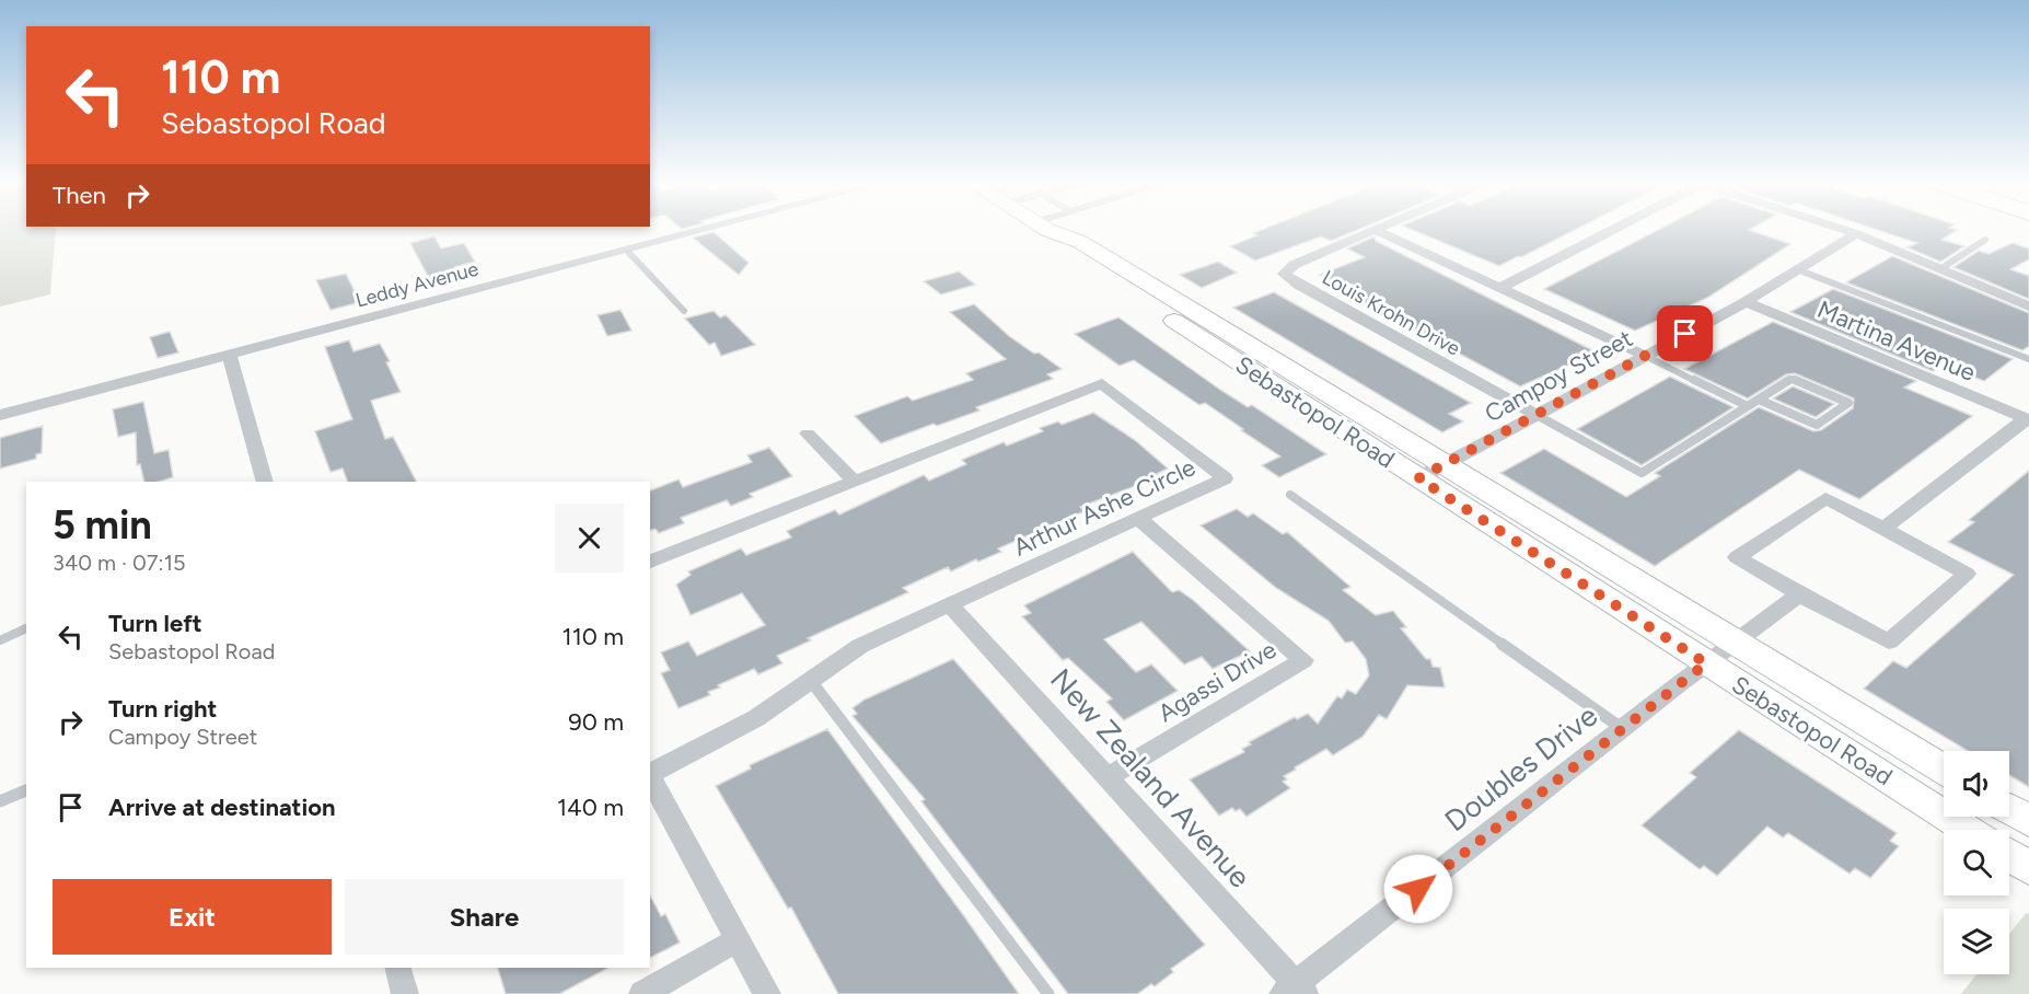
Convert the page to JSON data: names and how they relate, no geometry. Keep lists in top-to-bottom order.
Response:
{
  "streets": {
    "main road": ["Sebastopol Road"],
    "street": [
      "Leddy Avenue",
      "Louis Krohn Drive",
      "Martina Avenue",
      "Campoy Street",
      "Arthur Ashe Circle",
      "Agassi Drive",
      "Doubles Drive",
      "New Zealand Avenue"
    ]
  },
  "crossings": [
    ["Louis Krohn Drive", "Campoy Street"],
    ["Martina Avenue", "Campoy Street"],
    ["Campoy Street", "Sebastopol Road"],
    ["Sebastopol Road", "Doubles Drive"],
    ["Arthur Ashe Circle", "Agassi Drive"],
    ["Arthur Ashe Circle", "New Zealand Avenue"],
    ["Agassi Drive", "New Zealand Avenue"],
    ["Doubles Drive", "New Zealand Avenue"]
  ],
  "page": {
    "turn": ["110 m", "Sebastopol Road"],
    "then": "Then",
    "heading": ["5 min", "340 m · 07:15"],
    "list": [
      {
        "name": "Turn left",
        "note": "Sebastopol Road",
        "value": "110 m"
      },
      {
        "name": "Turn right",
        "note": "Campoy Street",
        "value": "90 m"
      },
      {
        "name": "Arrive at destination",
        "value": "140 m"
      }
    ],
    "buttons": ["Exit", "Share"]
  }
}
